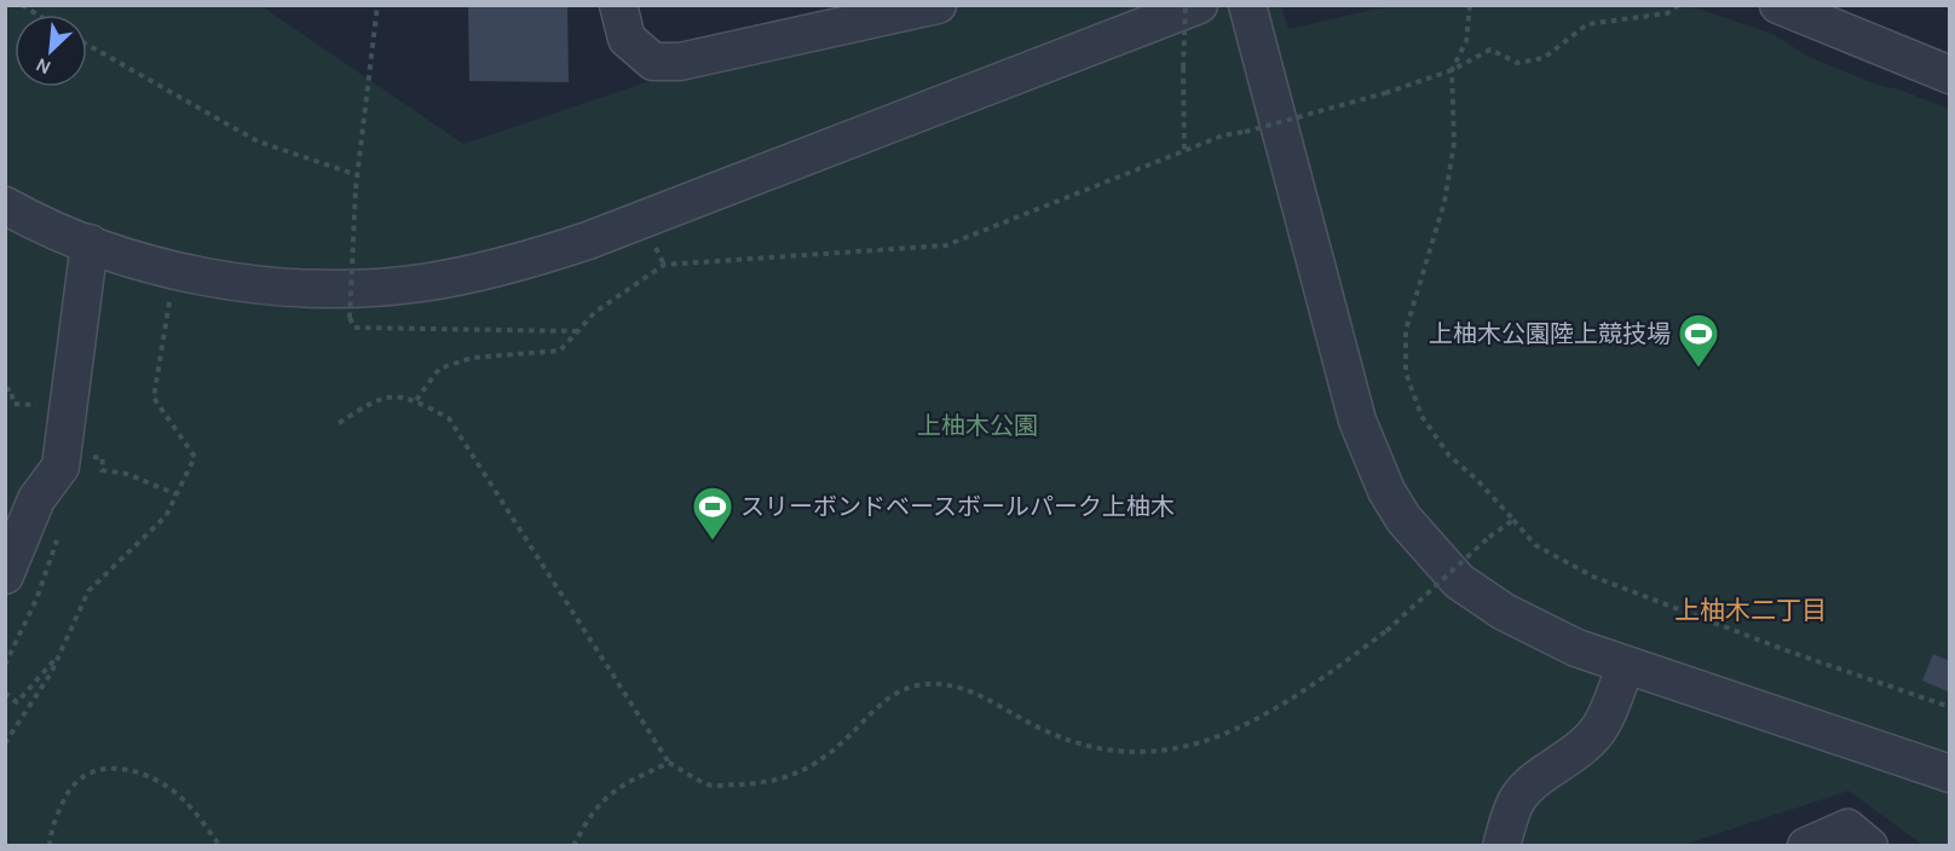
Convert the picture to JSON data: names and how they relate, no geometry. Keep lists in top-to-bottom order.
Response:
{
  "districts": ["上柚木二丁目"],
  "parks": ["上柚木公園"],
  "places": {
    "sports": ["上柚木公園陸上競技場", "スリーボンドベースボールパーク上柚木"]
  },
  "north": "bottom left"
}
